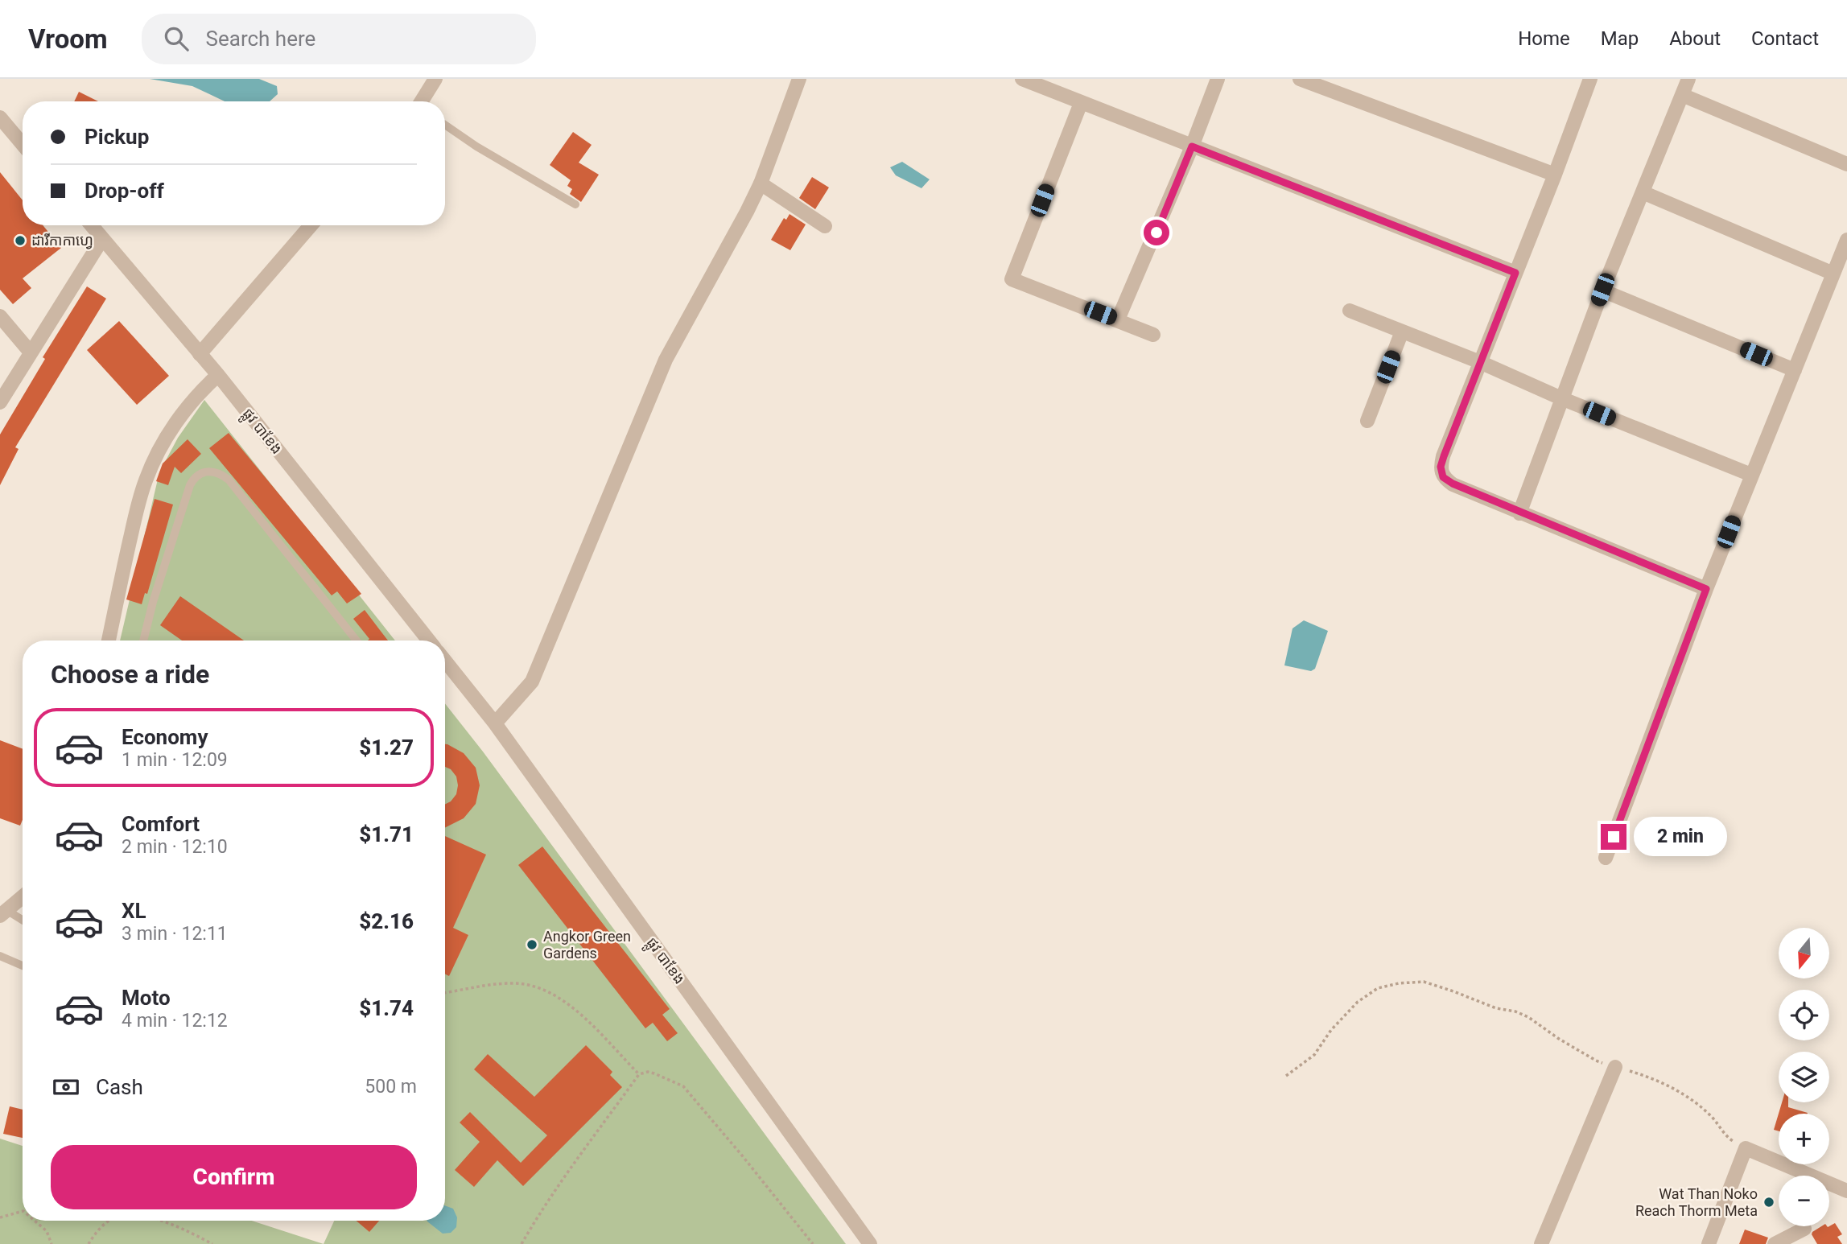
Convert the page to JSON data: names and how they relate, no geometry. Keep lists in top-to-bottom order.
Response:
{
  "streets": {
    "street": ["ផ្លូវ បាខែង"]
  },
  "places": ["ដារីកាកាហ្វេ", "Angkor Green Gardens", "Wat Than Noko Reach Thorm Meta"],
  "north": "bottom",
  "page": {
    "header": "Vroom",
    "search": "Search here",
    "nav": [
      "Home",
      "Map",
      "About",
      "Contact"
    ],
    "banner": ["Pickup", "Drop-off"],
    "heading": "Choose a ride",
    "list": [
      {
        "name": "Economy",
        "note": "1 min · 12:09",
        "value": "$1.27"
      },
      {
        "name": "Comfort",
        "note": "2 min · 12:10",
        "value": "$1.71"
      },
      {
        "name": "XL",
        "note": "3 min · 12:11",
        "value": "$2.16"
      },
      {
        "name": "Moto",
        "note": "4 min · 12:12",
        "value": "$1.74"
      }
    ],
    "bubble": "2 min",
    "map_buttons": ["+", "−"],
    "pay": ["Cash", "500 m"],
    "buttons": "Confirm"
  }
}
